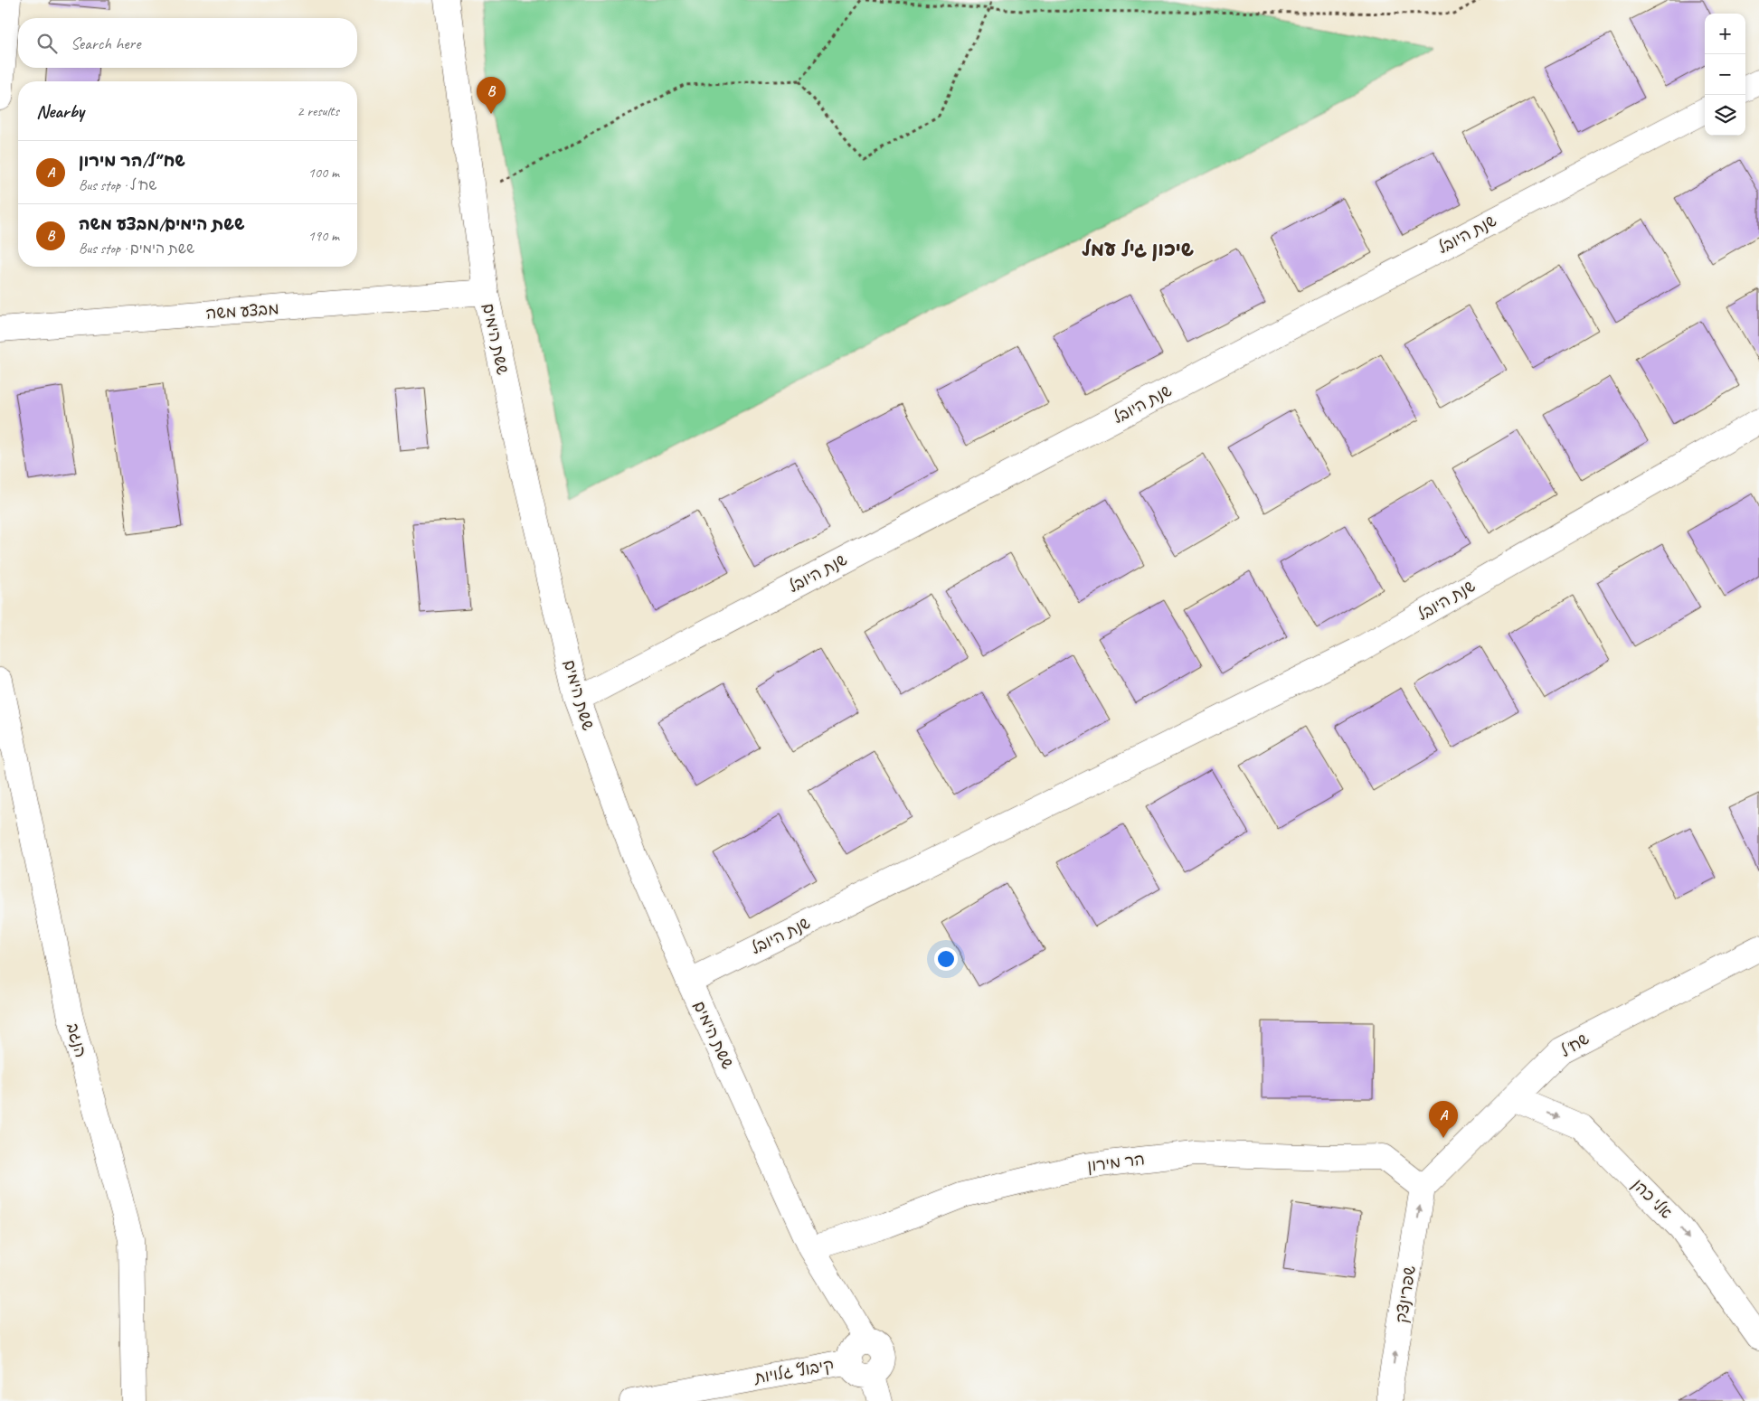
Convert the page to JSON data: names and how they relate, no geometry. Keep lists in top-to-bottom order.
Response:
{
  "streets": {
    "street": [
      "שנת היובל",
      "מבצע משה",
      "ששת הימים",
      "הנגב",
      "שח\"ל",
      "הר מירון",
      "אלי כהן",
      "שפרינצק",
      "קיבוץ גלויות"
    ]
  },
  "crossings": [
    ["שנת היובל", "ששת הימים"],
    ["מבצע משה", "ששת הימים"],
    ["ששת הימים", "הר מירון"],
    ["ששת הימים", "קיבוץ גלויות"],
    ["שח\"ל", "הר מירון"],
    ["שח\"ל", "אלי כהן"],
    ["שח\"ל", "שפרינצק"],
    ["הר מירון", "שפרינצק"]
  ],
  "one_way": ["אלי כהן", "שפרינצק"],
  "districts": ["שיכון גיל עמל"],
  "page": {
    "map_buttons": ["+", "−"],
    "search": "Search here",
    "pins": ["B", "A"],
    "heading": ["Nearby", "2 results"],
    "list": [
      {
        "mark": "A",
        "name": "שח״ל/הר מירון",
        "note": "Bus stop · שח\"ל",
        "value": "100 m"
      },
      {
        "mark": "B",
        "name": "ששת הימים/מבצע משה",
        "note": "Bus stop · ששת הימים",
        "value": "190 m"
      }
    ]
  }
}
